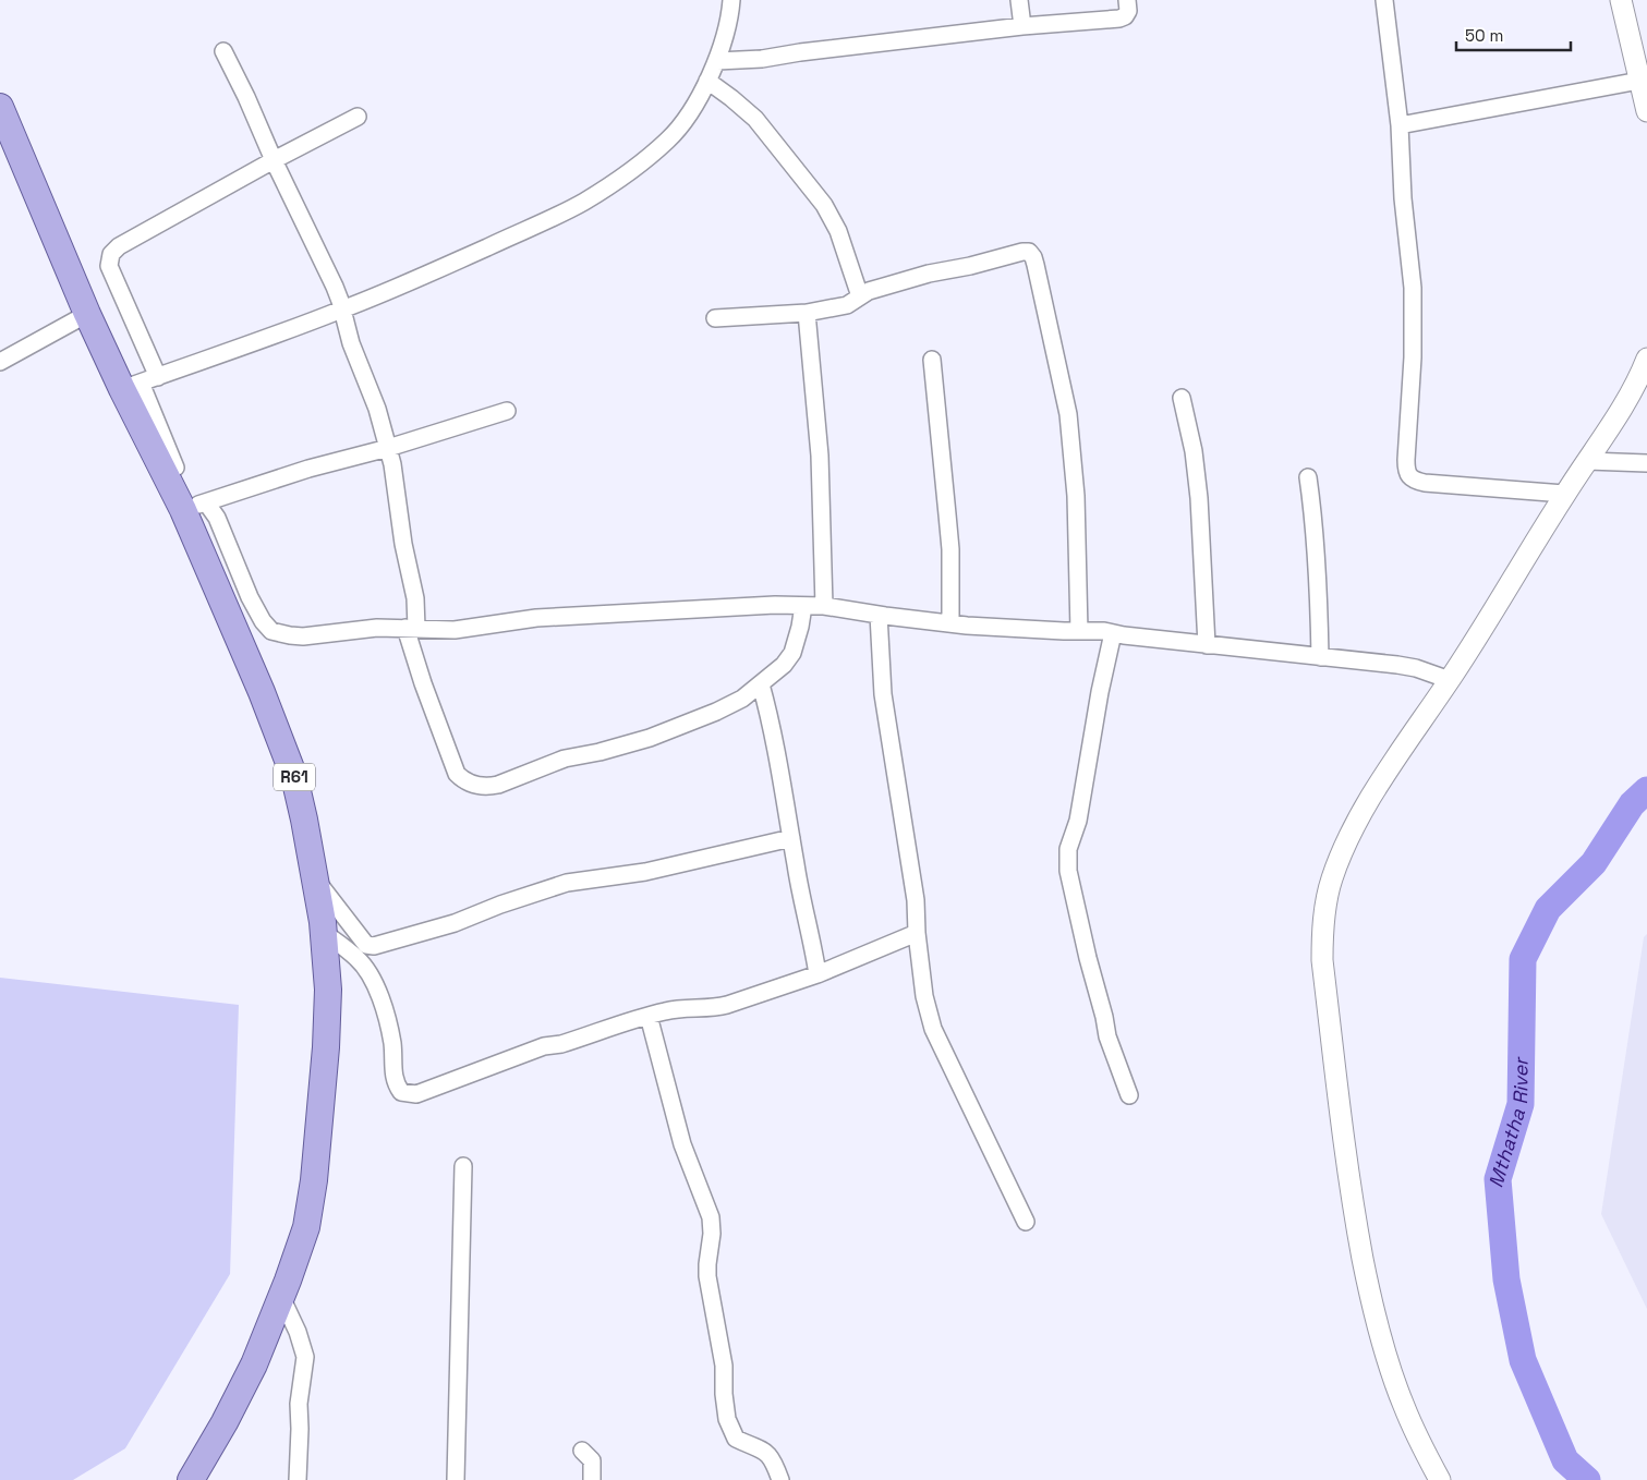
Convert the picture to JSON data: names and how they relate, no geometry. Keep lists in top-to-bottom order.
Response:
{
  "streets": {
    "main road": ["R61"]
  },
  "water": ["Mthatha River"],
  "scale_bar": "50 m"
}
